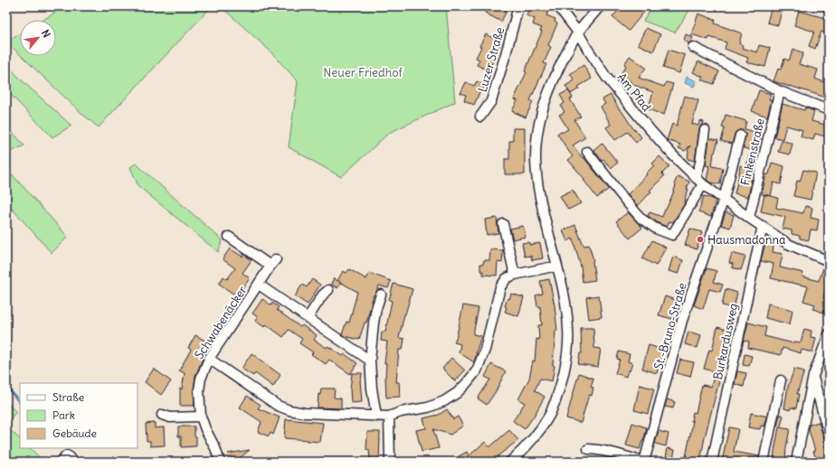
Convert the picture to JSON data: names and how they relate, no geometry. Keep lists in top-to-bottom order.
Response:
{
  "streets": {
    "street": [
      "Luzer Straße",
      "Am Pfad",
      "Finkenstraße",
      "Schwabenäcker",
      "St.-Bruno-Straße",
      "Burkardusweg"
    ]
  },
  "crossings": [
    ["Am Pfad", "Finkenstraße"],
    ["Am Pfad", "St.-Bruno-Straße"],
    ["Am Pfad", "Burkardusweg"]
  ],
  "parks": ["Neuer Friedhof"],
  "places": ["Hausmadonna"],
  "legend": ["Straße", "Park", "Gebäude"],
  "north": "top right"
}
